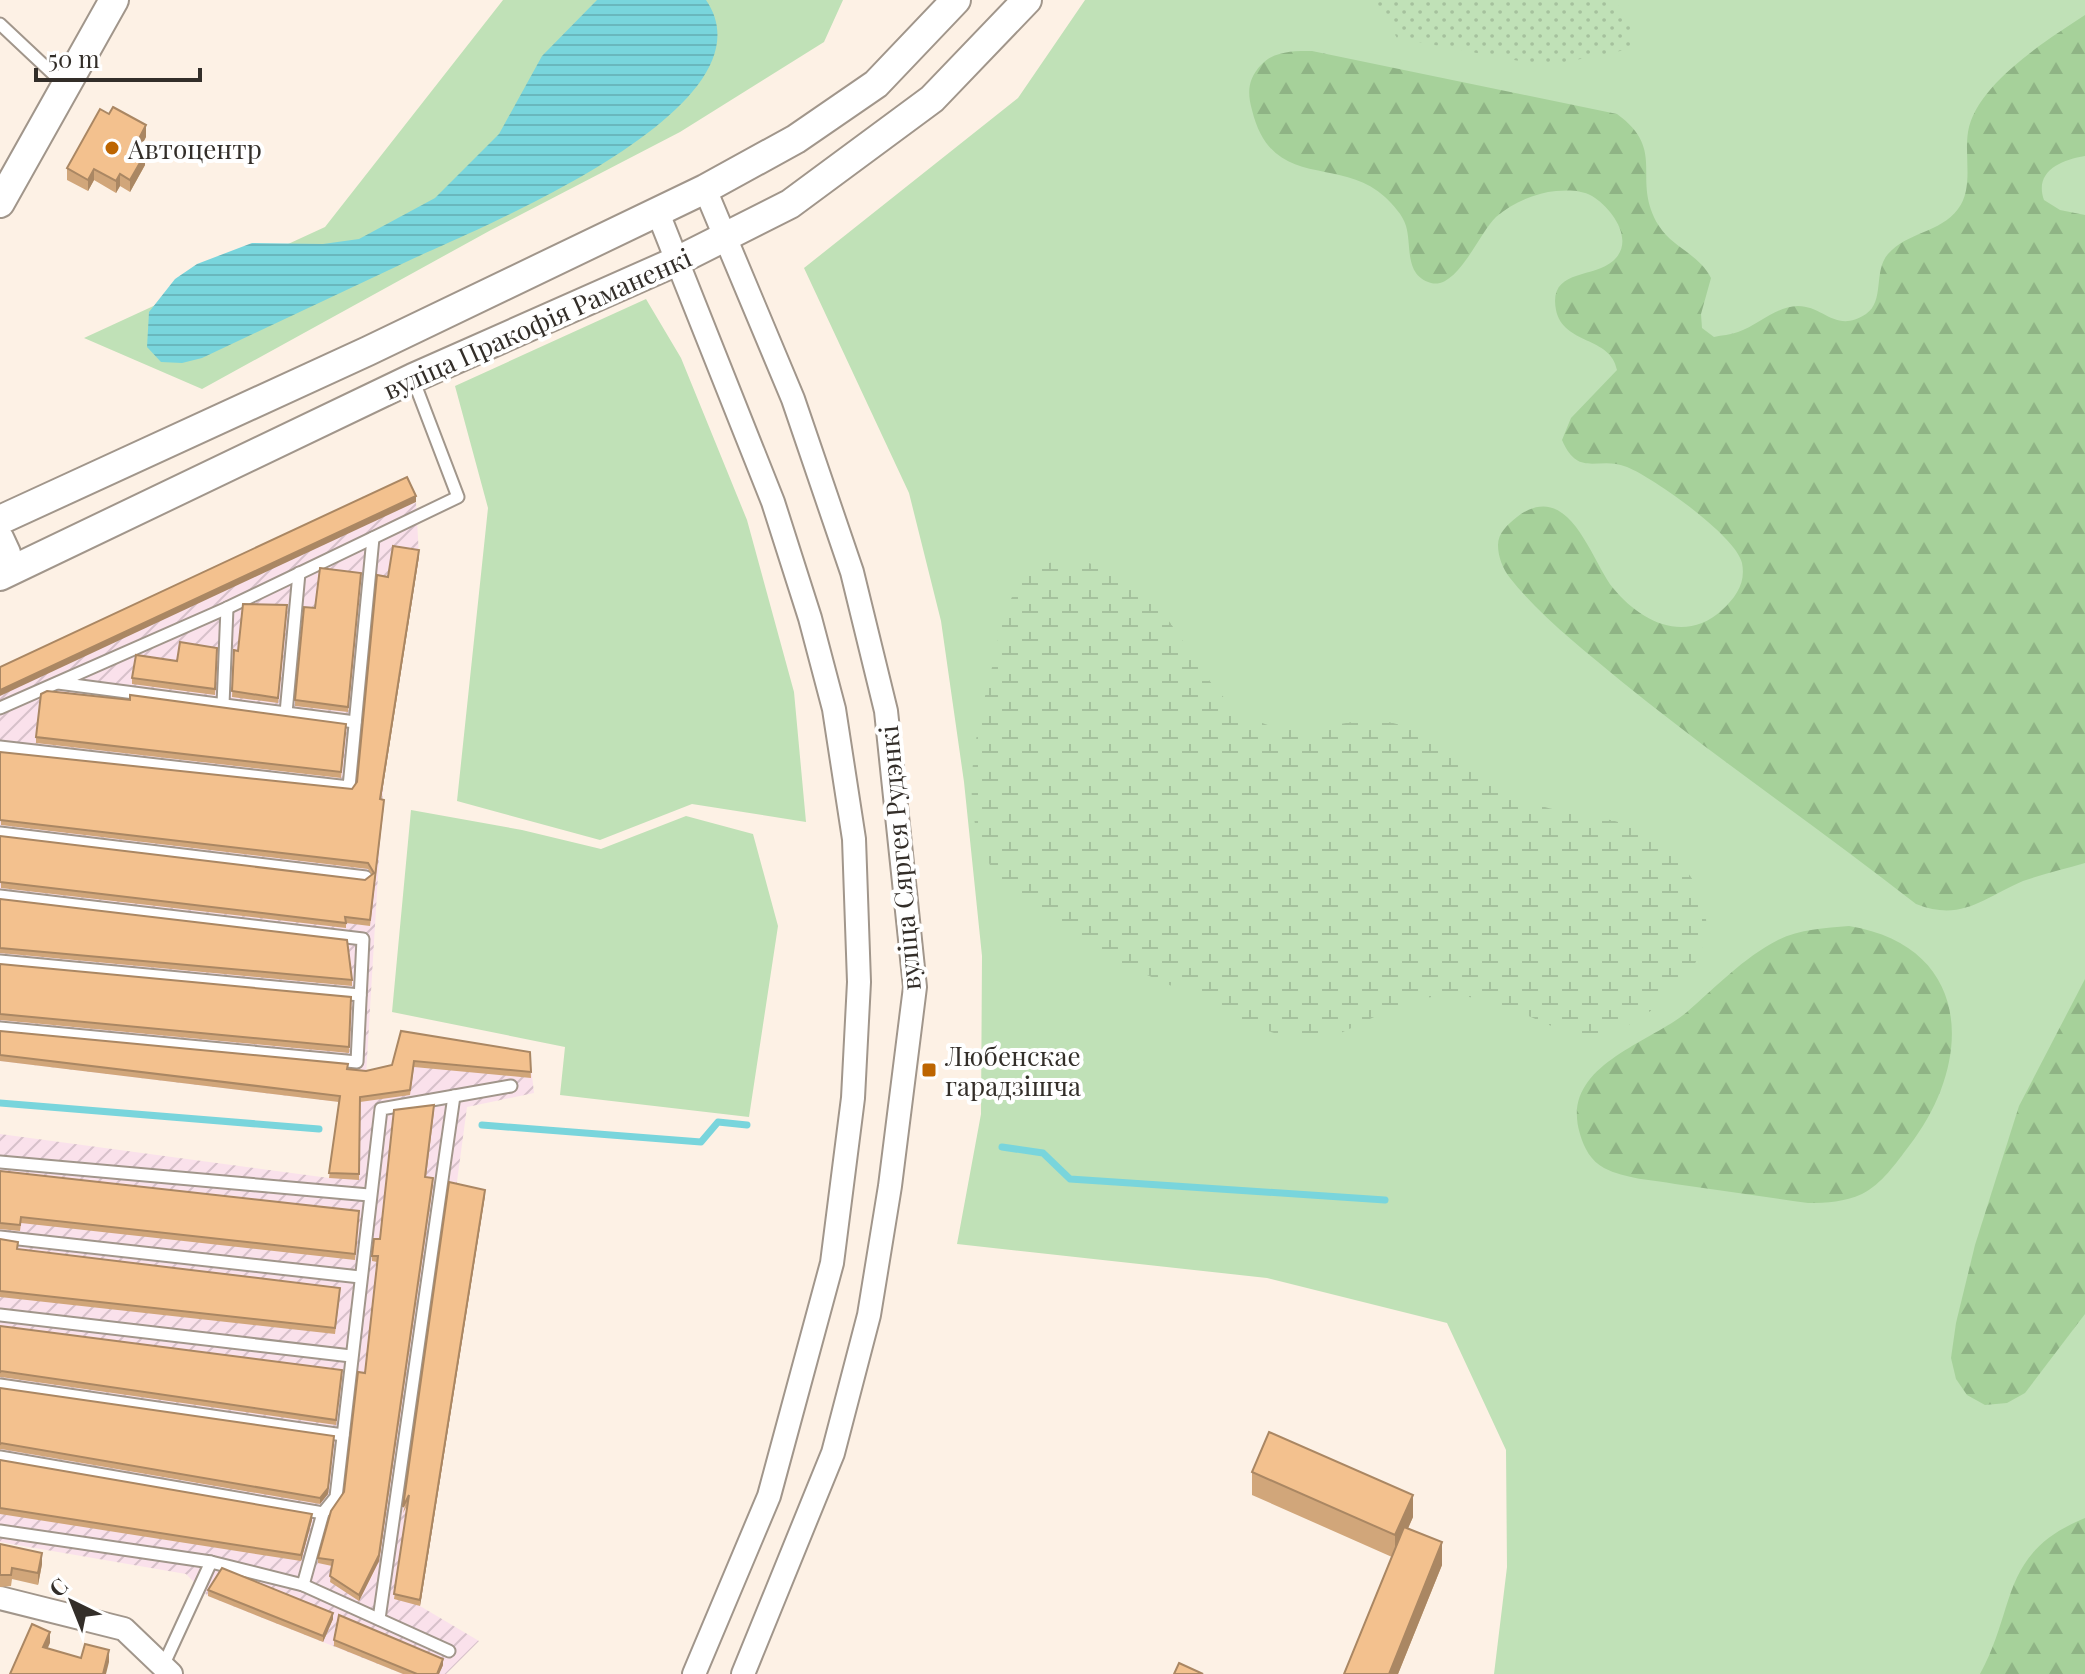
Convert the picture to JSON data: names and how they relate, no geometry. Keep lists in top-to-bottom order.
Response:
{
  "streets": {
    "street": ["вуліца Пракофія Раманенкі", "вуліца Сяргея Рудэнкі"]
  },
  "crossings": [
    ["вуліца Пракофія Раманенкі", "вуліца Сяргея Рудэнкі"]
  ],
  "places": {
    "other": ["Автоцентр"],
    "transit": ["Любенскае гарадзішча"]
  },
  "scale_bar": "50 m",
  "north": "top left"
}
